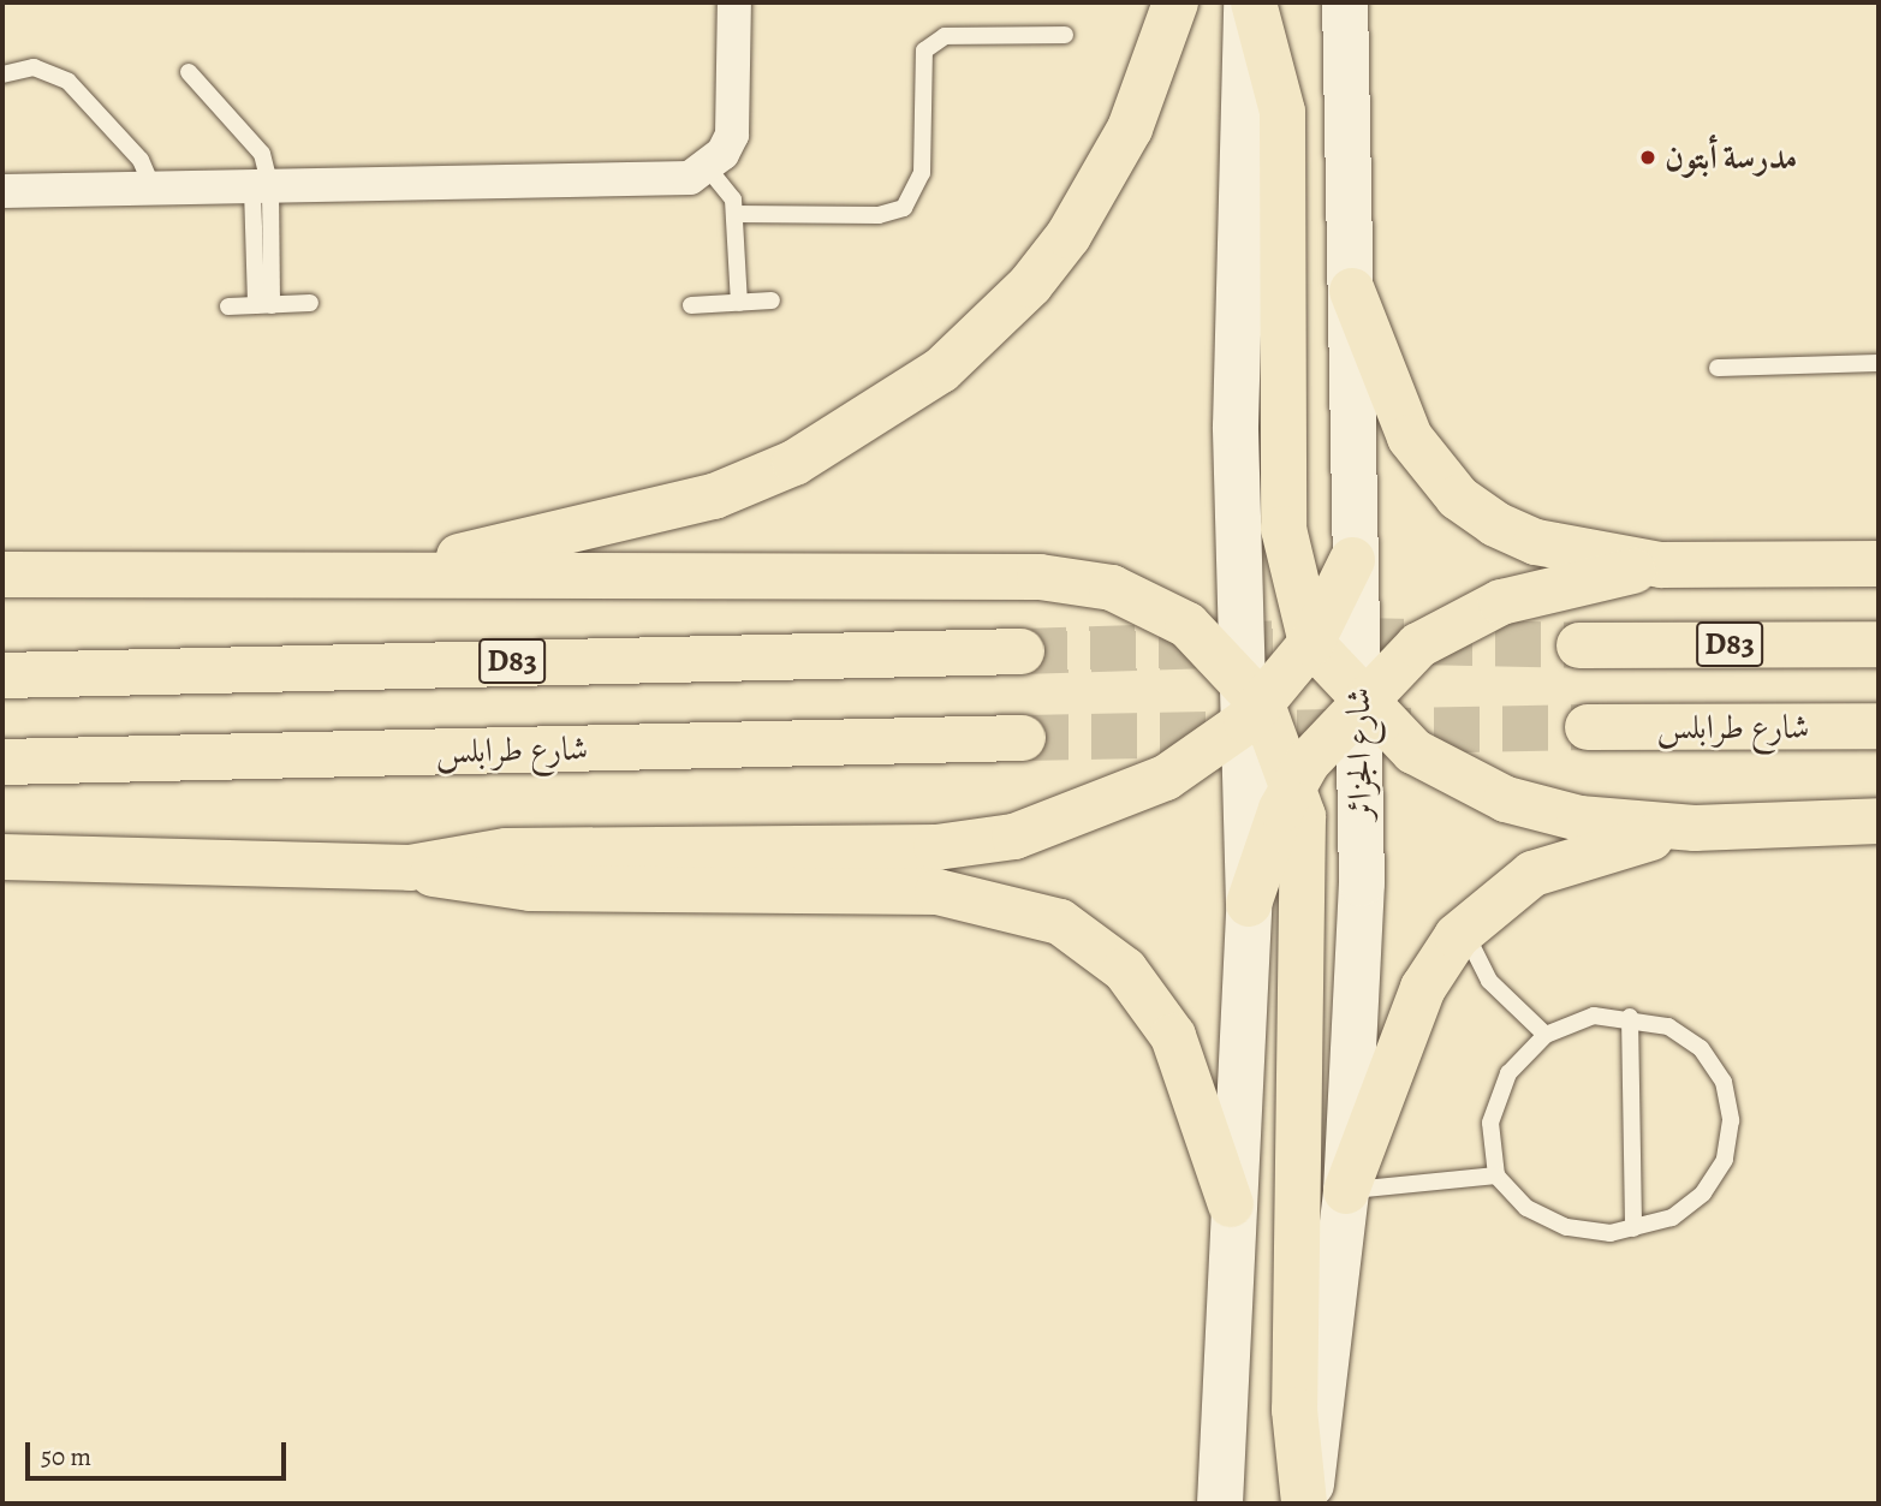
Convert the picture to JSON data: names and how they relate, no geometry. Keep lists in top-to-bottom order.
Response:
{
  "streets": {
    "highway": ["D83", "شارع طرابلس"],
    "main road": ["شارع الجزائر"]
  },
  "places": ["مدرسة أبتون"],
  "scale_bar": "50 m"
}
